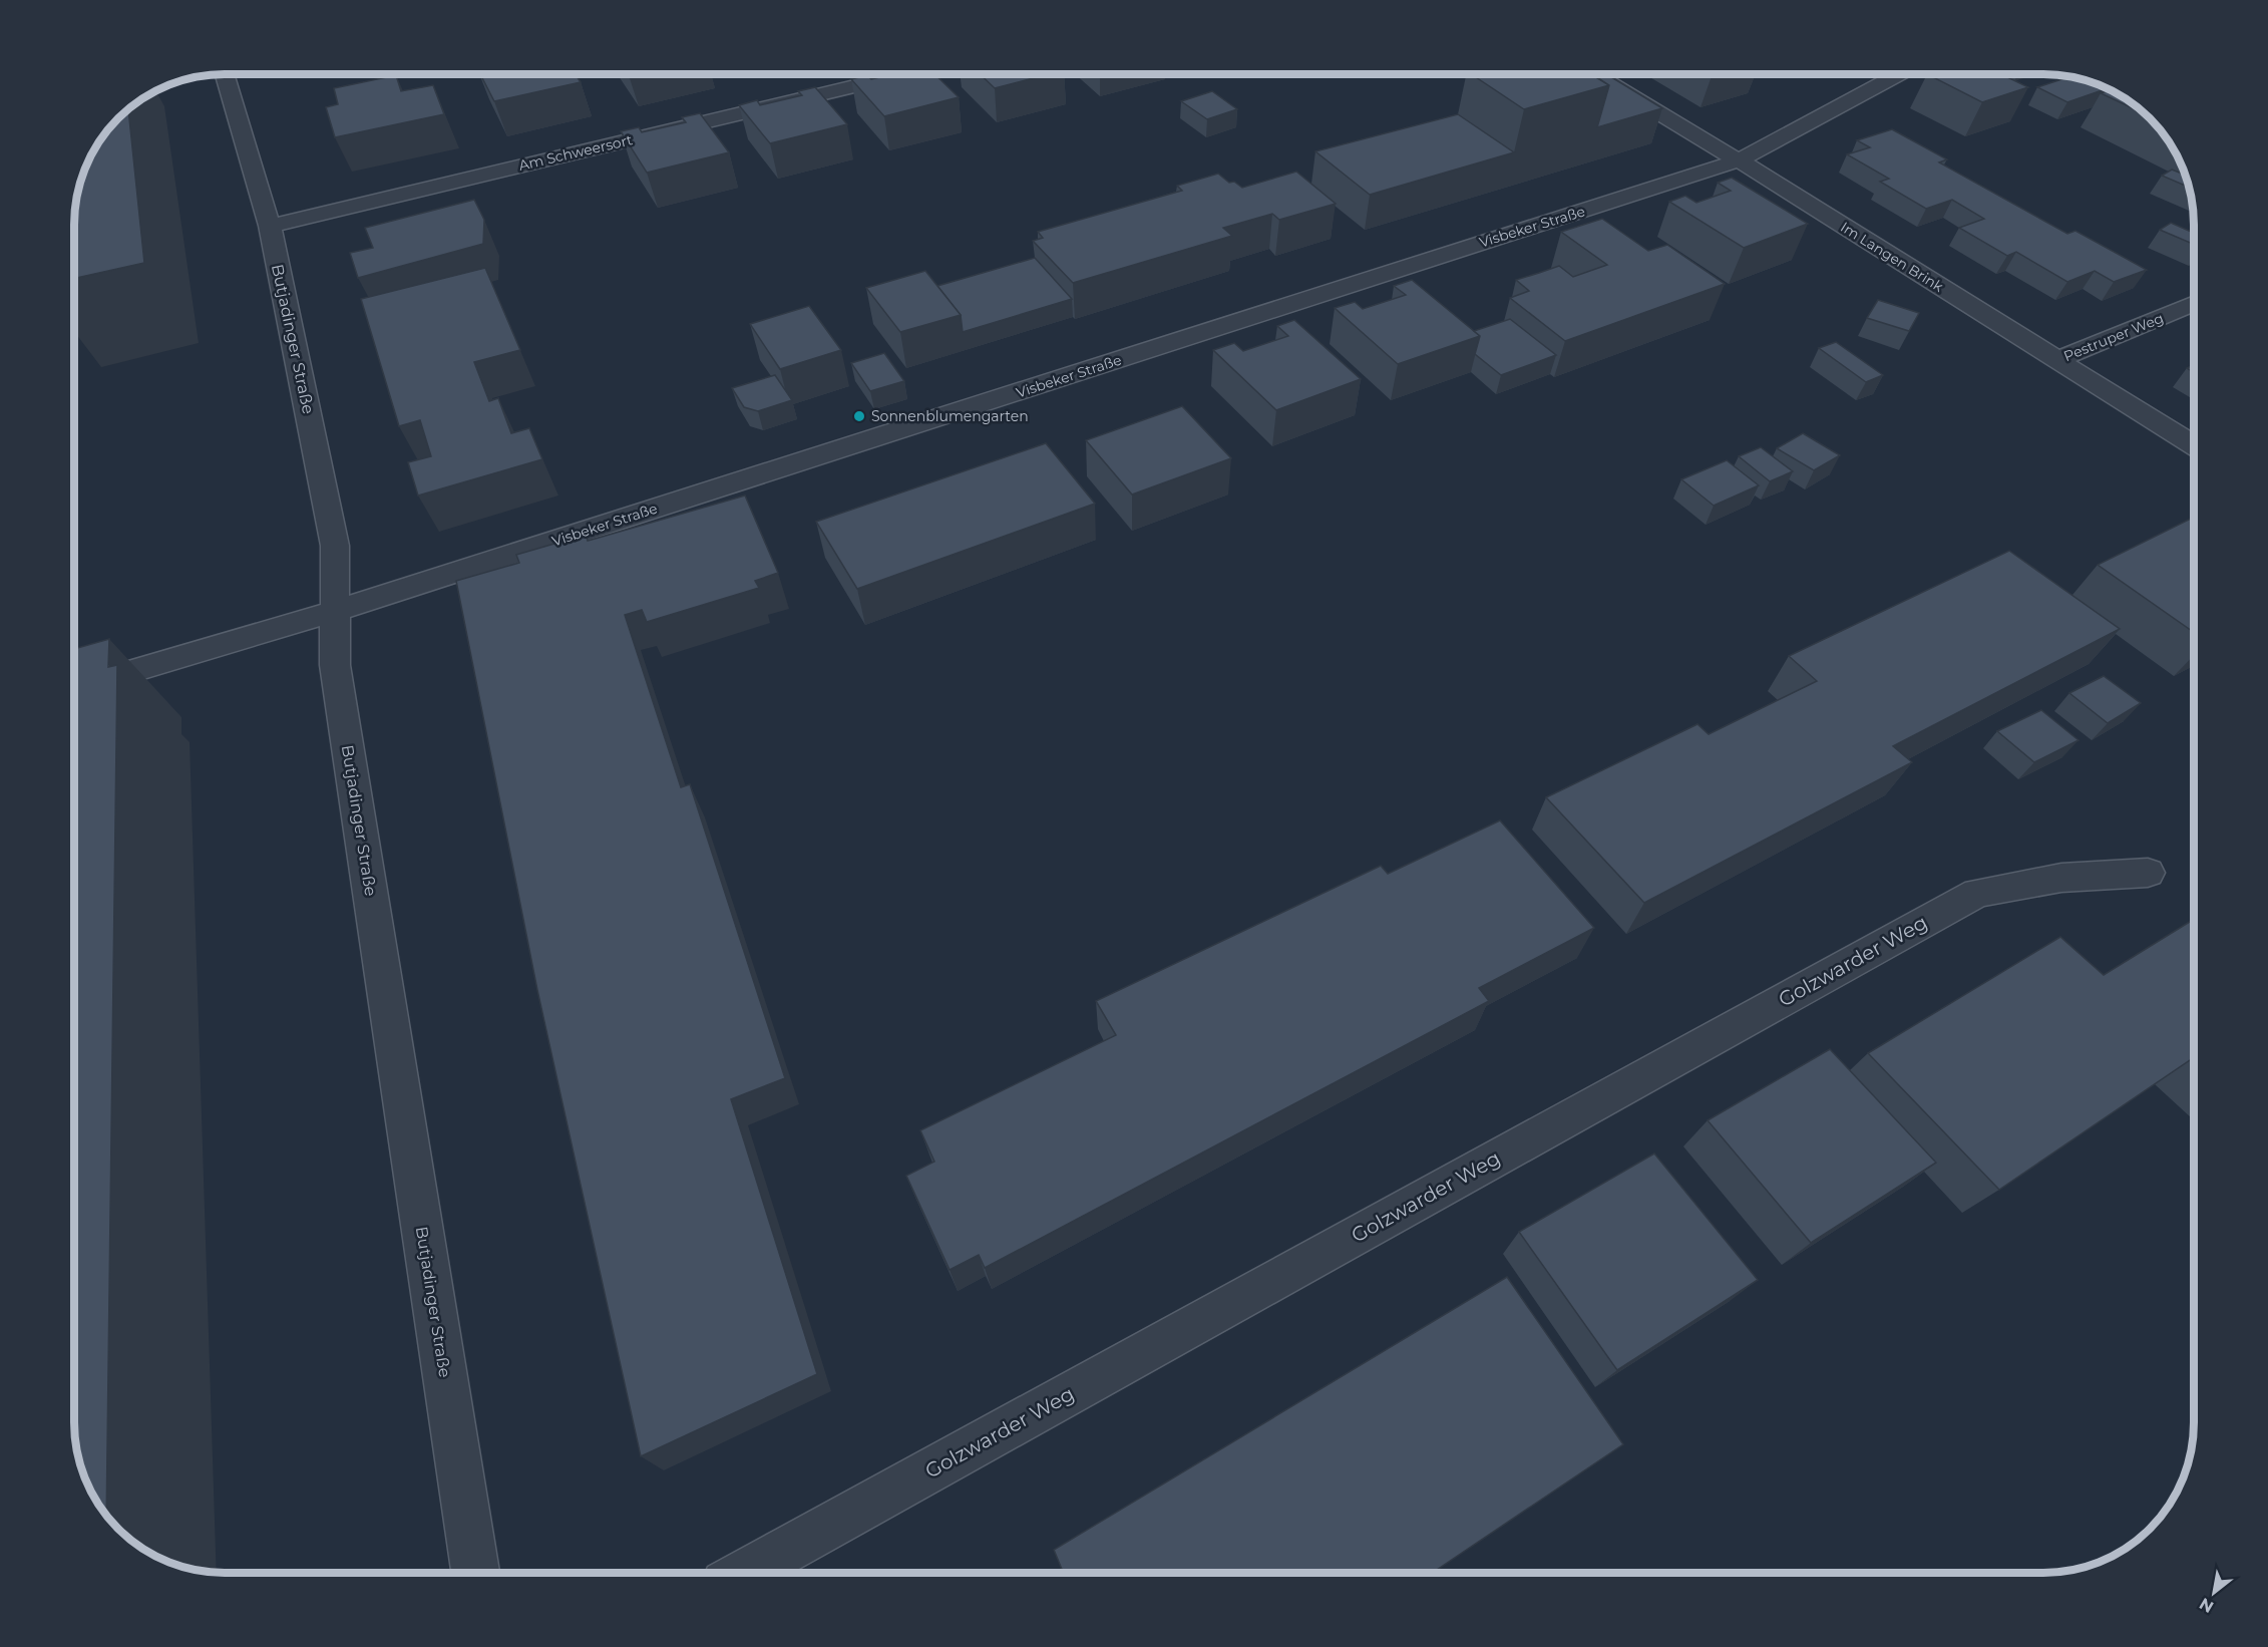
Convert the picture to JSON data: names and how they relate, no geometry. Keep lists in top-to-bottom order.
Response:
{
  "streets": {
    "street": [
      "Am Schweersort",
      "Visbeker Straße",
      "Im Langen Brink",
      "Pestruper Weg",
      "Butjadinger Straße",
      "Golzwarder Weg"
    ]
  },
  "crossings": [
    ["Am Schweersort", "Butjadinger Straße"],
    ["Visbeker Straße", "Im Langen Brink"],
    ["Visbeker Straße", "Butjadinger Straße"],
    ["Im Langen Brink", "Pestruper Weg"]
  ],
  "places": ["Sonnenblumengarten"],
  "north": "bottom left"
}
